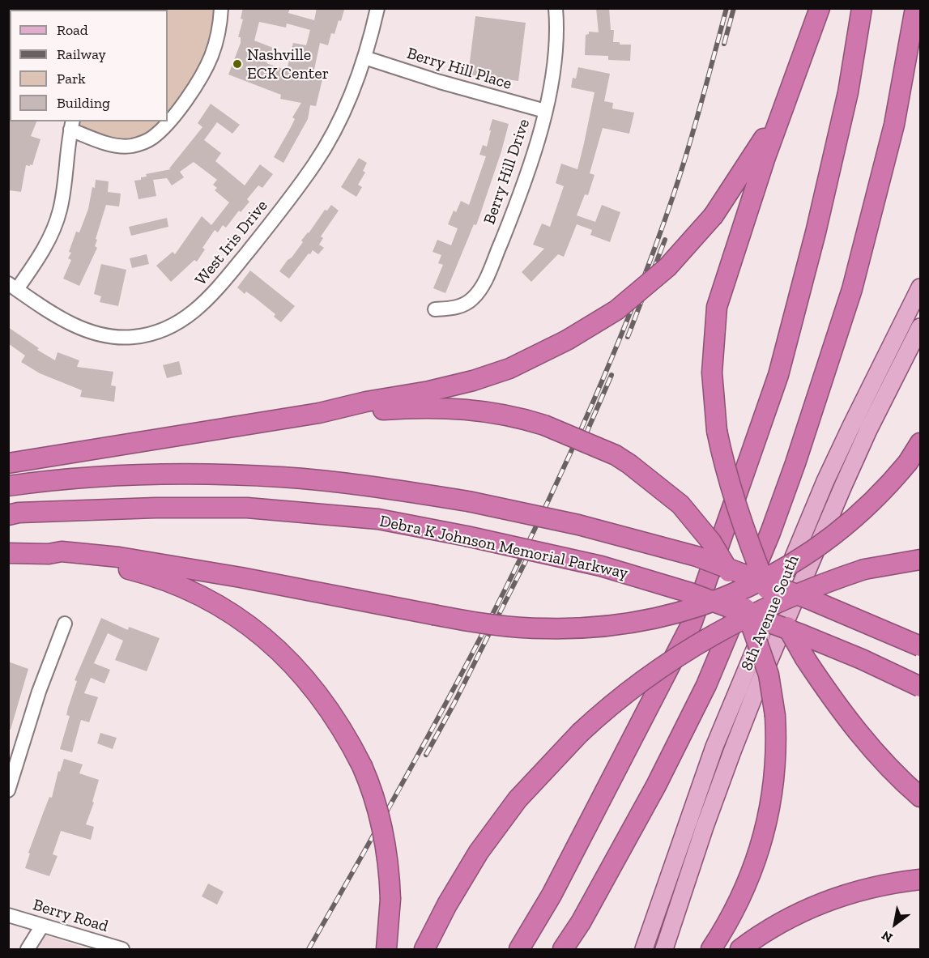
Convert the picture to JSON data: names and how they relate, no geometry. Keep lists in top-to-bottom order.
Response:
{
  "streets": {
    "highway": ["Debra K Johnson Memorial Parkway"],
    "main road": ["8th Avenue South"],
    "street": [
      "Berry Hill Place",
      "Berry Hill Drive",
      "West Iris Drive",
      "Berry Road"
    ]
  },
  "crossings": [
    ["Berry Hill Place", "Berry Hill Drive"],
    ["Berry Hill Place", "West Iris Drive"]
  ],
  "places": ["Nashville ECK Center"],
  "legend": [
    "Road",
    "Railway",
    "Park",
    "Building"
  ],
  "north": "bottom left"
}
